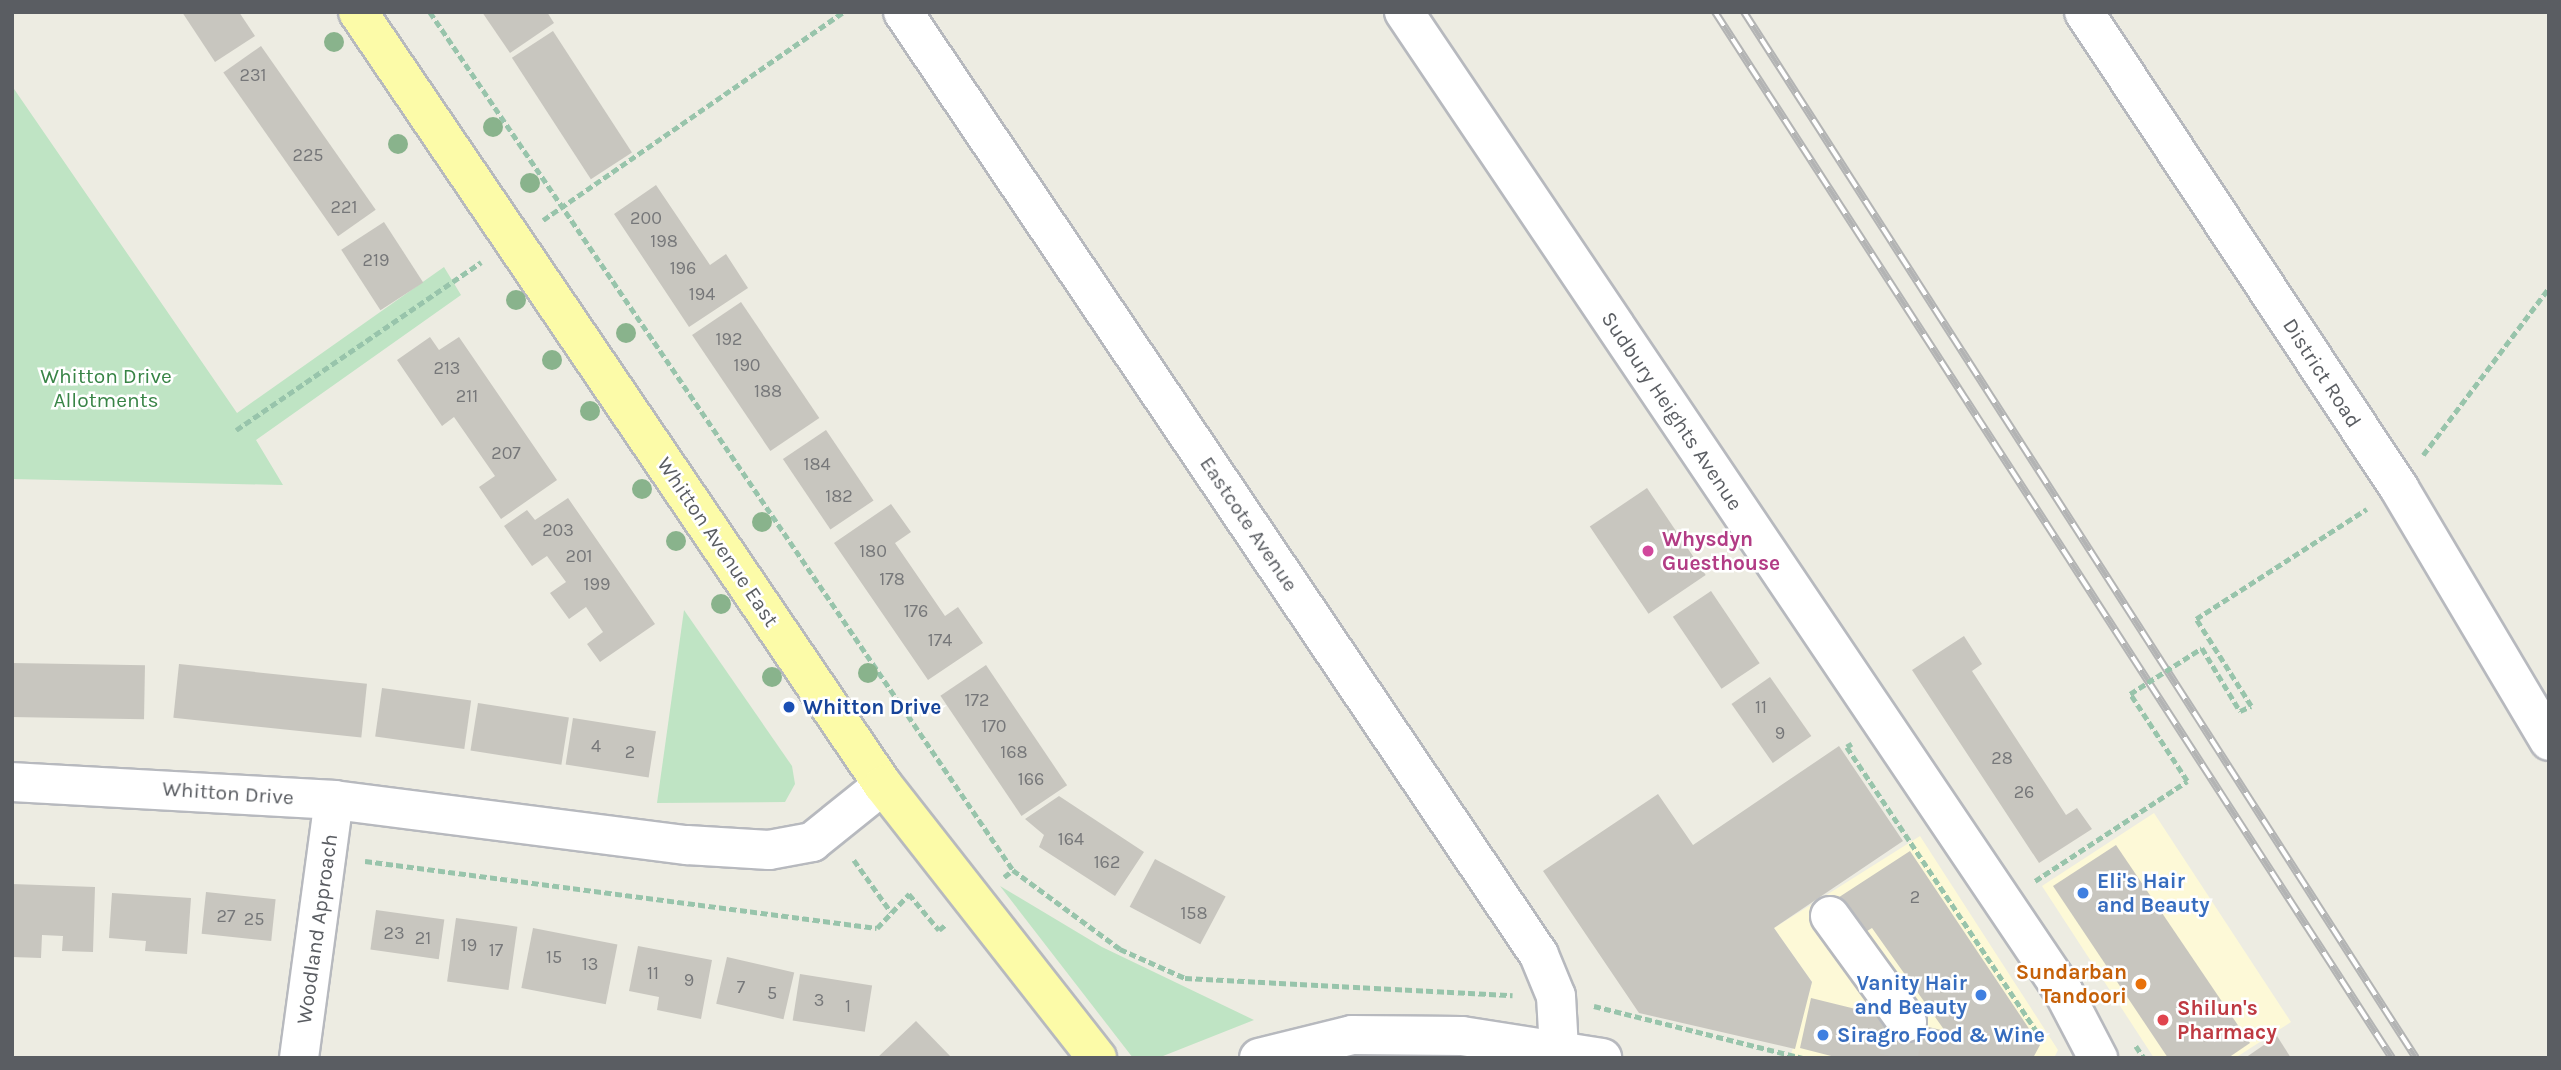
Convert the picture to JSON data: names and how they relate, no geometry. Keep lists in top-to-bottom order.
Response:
{
  "streets": {
    "main road": ["Whitton Avenue East"],
    "street": [
      "District Road",
      "Sudbury Heights Avenue",
      "Eastcote Avenue",
      "Whitton Drive",
      "Woodland Approach"
    ]
  },
  "crossings": [
    ["Whitton Avenue East", "Whitton Drive"],
    ["Whitton Drive", "Woodland Approach"]
  ],
  "parks": ["Whitton Drive Allotments"],
  "places": [
    "Whysdyn Guesthouse",
    "Whitton Drive",
    "Eli's Hair and Beauty",
    "Sundarban Tandoori",
    "Vanity Hair and Beauty",
    "Shilun's Pharmacy",
    "Siragro Food & Wine"
  ],
  "house_numbers": [
    "231",
    "225",
    "221",
    "200",
    "198",
    "219",
    "196",
    "194",
    "192",
    "190",
    "213",
    "188",
    "211",
    "207",
    "184",
    "182",
    "203",
    "180",
    "201",
    "178",
    "199",
    "176",
    "174",
    "172",
    "11",
    "170",
    "9",
    "4",
    "2",
    "168",
    "28",
    "166",
    "26",
    "164",
    "162",
    "2",
    "158",
    "27",
    "25",
    "23",
    "21",
    "19",
    "17",
    "15",
    "13",
    "11",
    "9",
    "7",
    "5",
    "3",
    "1"
  ]
}
